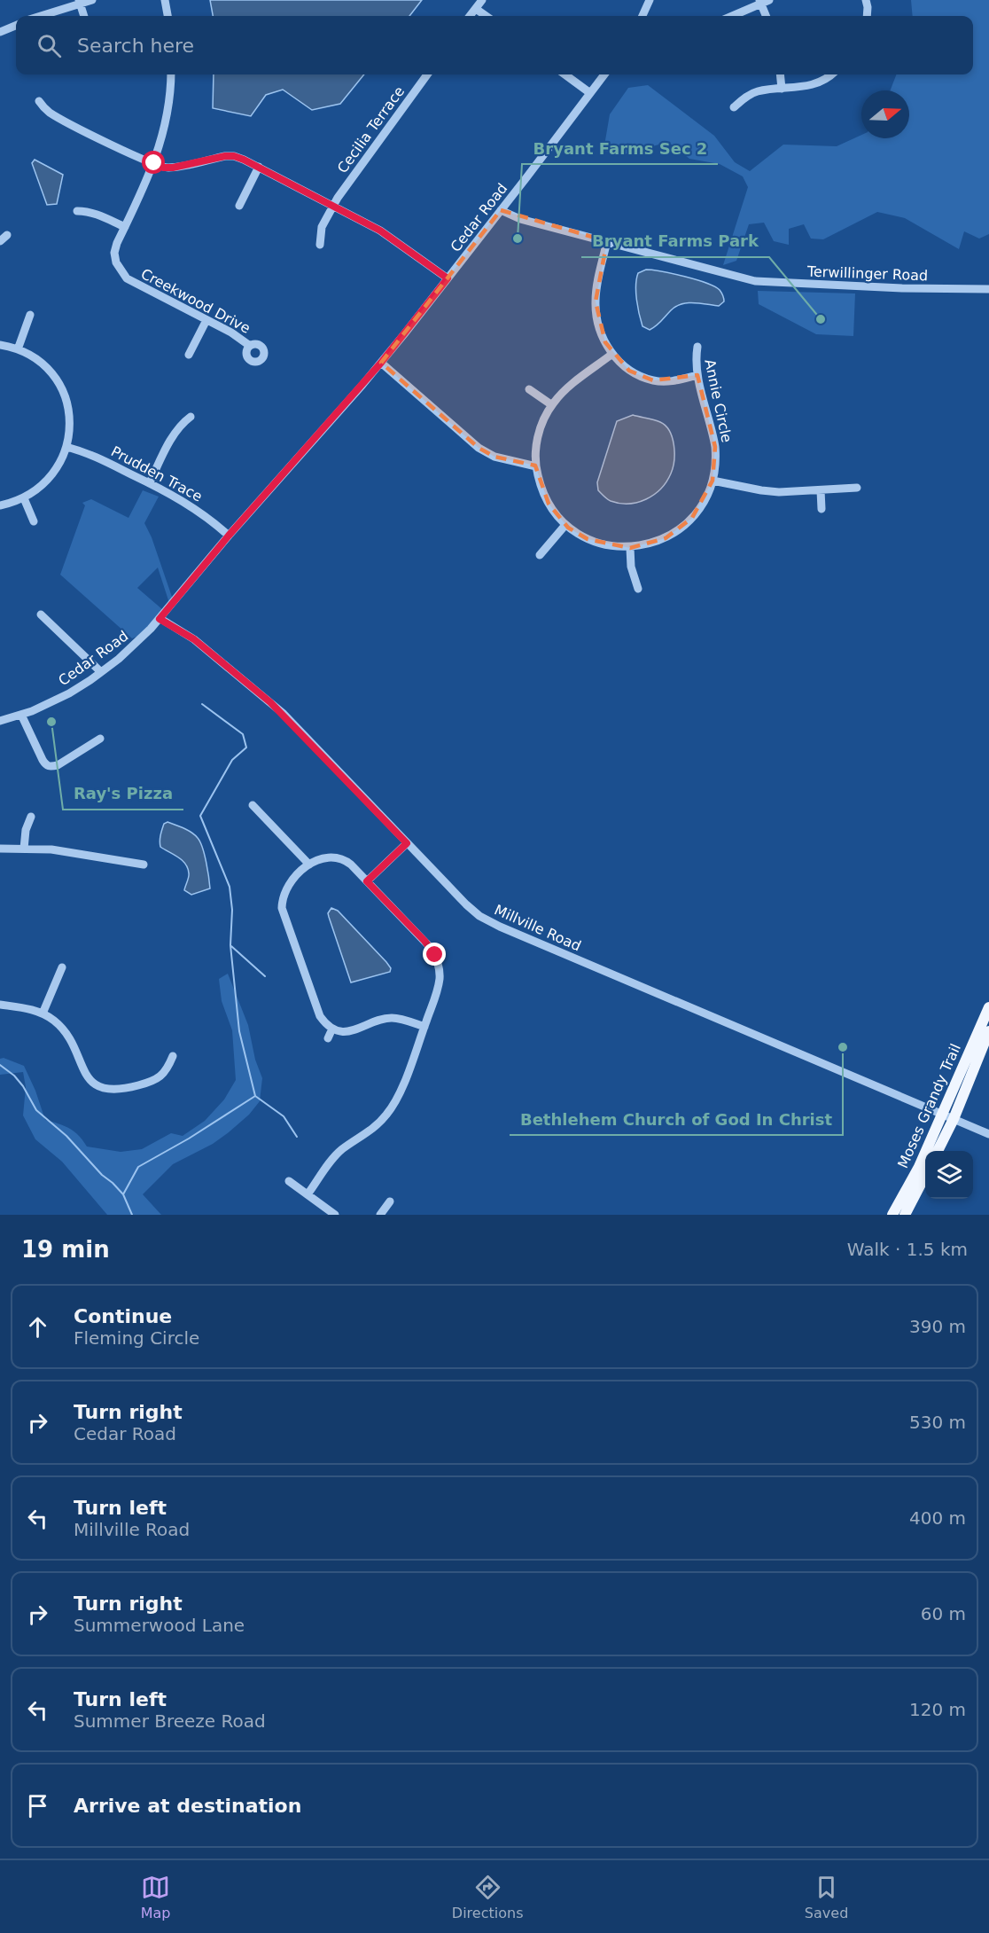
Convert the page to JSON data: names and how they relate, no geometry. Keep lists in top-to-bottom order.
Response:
{
  "streets": {
    "main road": ["Moses Grandy Trail"],
    "street": [
      "Cecilia Terrace",
      "Cedar Road",
      "Terwillinger Road",
      "Creekwood Drive",
      "Annie Circle",
      "Prudden Trace",
      "Millville Road"
    ]
  },
  "crossings": [
    ["Cedar Road", "Terwillinger Road"],
    ["Cedar Road", "Prudden Trace"],
    ["Cedar Road", "Millville Road"],
    ["Millville Road", "Moses Grandy Trail"]
  ],
  "places": [
    "Bryant Farms Sec 2",
    "Bryant Farms Park",
    "Ray's Pizza",
    "Bethlehem Church of God In Christ"
  ],
  "north": "right",
  "page": {
    "search": "Search here",
    "heading": ["19 min", "Walk · 1.5 km"],
    "list": [
      ["Continue", "Fleming Circle", "390 m"],
      ["Turn right", "Cedar Road", "530 m"],
      ["Turn left", "Millville Road", "400 m"],
      ["Turn right", "Summerwood Lane", "60 m"],
      ["Turn left", "Summer Breeze Road", "120 m"],
      "Arrive at destination"
    ],
    "nav": ["Map", "Directions", "Saved"]
  }
}
